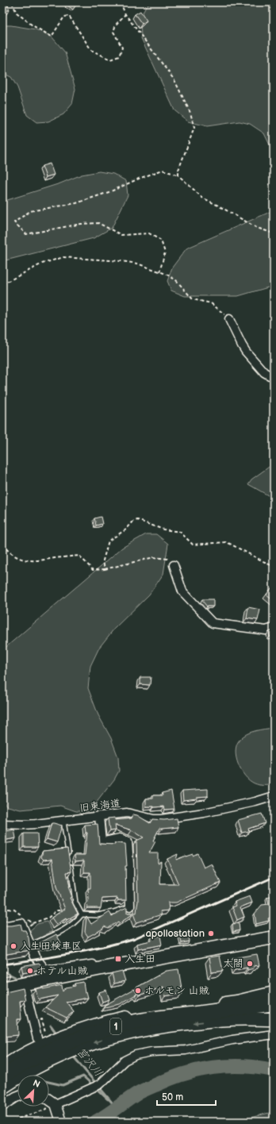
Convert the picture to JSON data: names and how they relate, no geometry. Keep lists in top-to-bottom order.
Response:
{
  "streets": {
    "highway": ["1"],
    "street": ["旧東海道"]
  },
  "water": ["宮沢川"],
  "places": {
    "other": [
      "apollostation",
      "入生田検車区",
      "太閤",
      "ホテル山賊",
      "ホルモン 山賊"
    ],
    "transit": ["入生田"]
  },
  "scale_bar": "50 m",
  "north": "top right"
}
